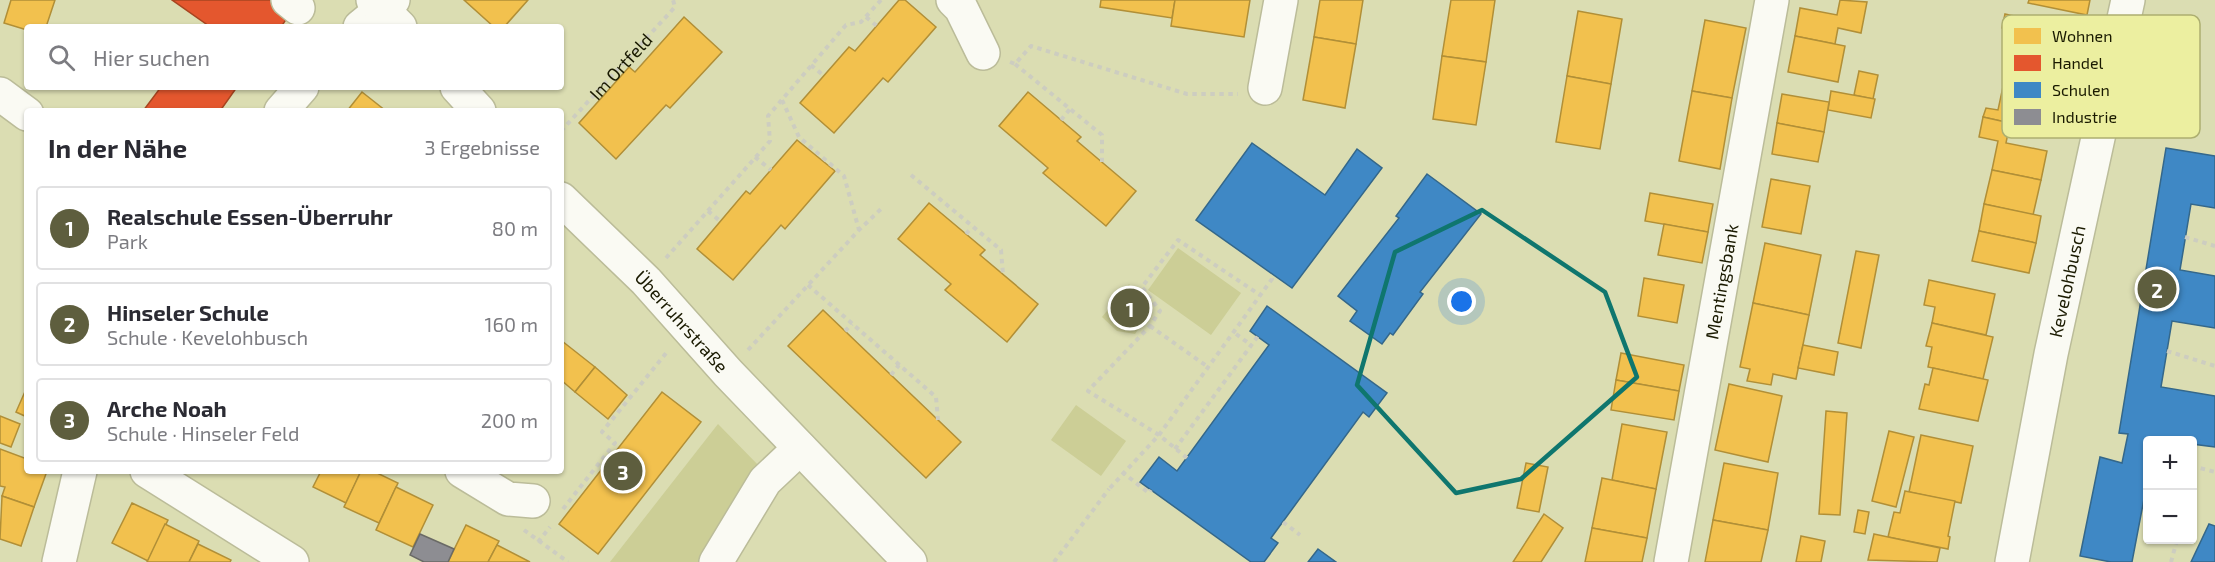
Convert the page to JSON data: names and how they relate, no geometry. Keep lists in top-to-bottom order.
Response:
{
  "streets": {
    "street": ["Kevelohbusch", "Mentingsbank", "Überruhrstraße"],
    "path": ["Im Ortfeld"]
  },
  "legend": [
    "Wohnen",
    "Handel",
    "Schulen",
    "Industrie"
  ],
  "page": {
    "search": "Hier suchen",
    "heading": ["In der Nähe", "3 Ergebnisse"],
    "list": [
      {
        "mark": "1",
        "name": "Realschule Essen-Überruhr",
        "note": "Park",
        "value": "80 m"
      },
      {
        "mark": "2",
        "name": "Hinseler Schule",
        "note": "Schule · Kevelohbusch",
        "value": "160 m"
      },
      {
        "mark": "3",
        "name": "Arche Noah",
        "note": "Schule · Hinseler Feld",
        "value": "200 m"
      }
    ],
    "pins": ["2", "1", "3"],
    "map_buttons": ["+", "−"]
  }
}
